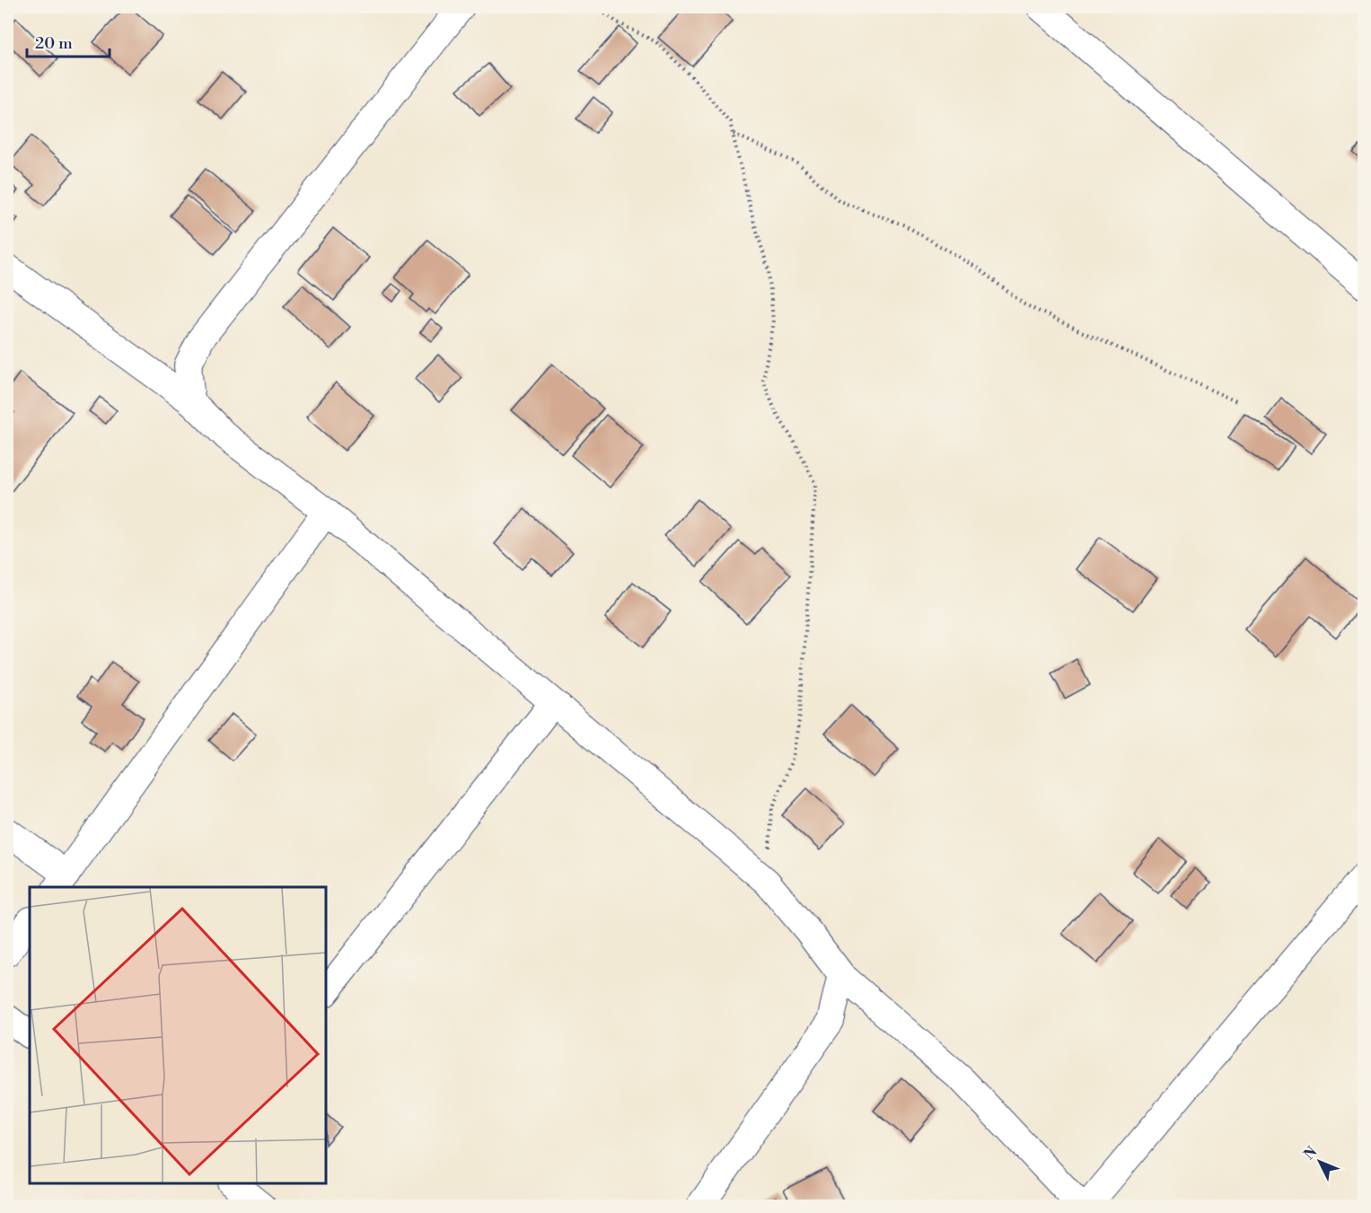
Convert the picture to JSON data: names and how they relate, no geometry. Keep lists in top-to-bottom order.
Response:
{
  "scale_bar": "20 m",
  "north": "top left"
}
